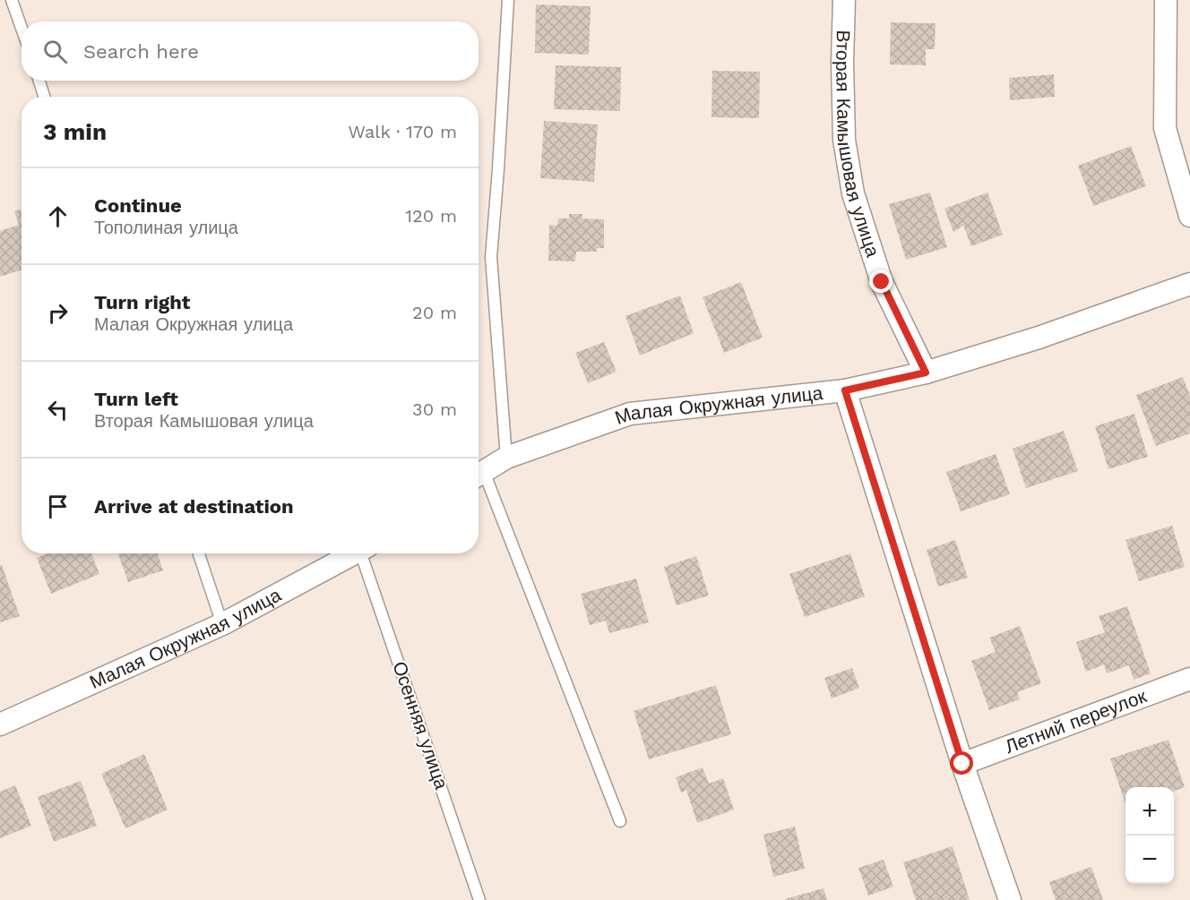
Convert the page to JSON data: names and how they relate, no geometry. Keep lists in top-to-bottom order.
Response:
{
  "streets": {
    "street": ["Вторая Камышовая улица", "Малая Окружная улица", "Летний переулок"],
    "lane": ["Осенняя улица"]
  },
  "crossings": [
    ["Вторая Камышовая улица", "Малая Окружная улица"]
  ],
  "page": {
    "search": "Search here",
    "heading": ["3 min", "Walk · 170 m"],
    "list": [
      ["Continue", "Тополиная улица", "120 m"],
      ["Turn right", "Малая Окружная улица", "20 m"],
      ["Turn left", "Вторая Камышовая улица", "30 m"],
      "Arrive at destination"
    ],
    "map_buttons": ["+", "−"]
  }
}
